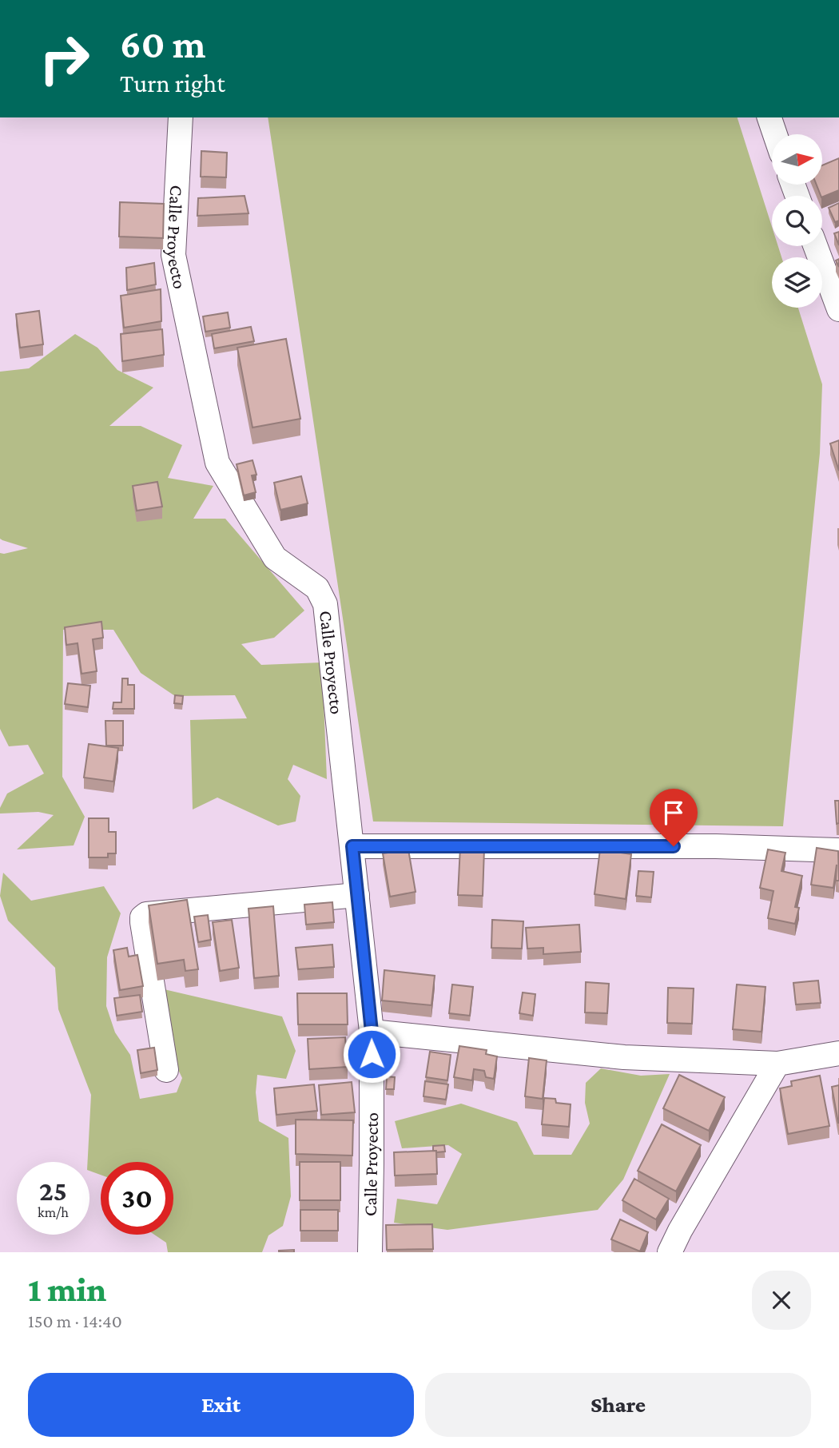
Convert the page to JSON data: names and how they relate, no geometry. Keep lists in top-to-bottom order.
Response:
{
  "streets": {
    "street": ["Calle Proyecto"]
  },
  "north": "right",
  "page": {
    "turn": ["60 m", "Turn right"],
    "speed": "25 km/h",
    "limit": "30",
    "heading": ["1 min", "150 m · 14:40"],
    "buttons": ["Exit", "Share"]
  }
}
